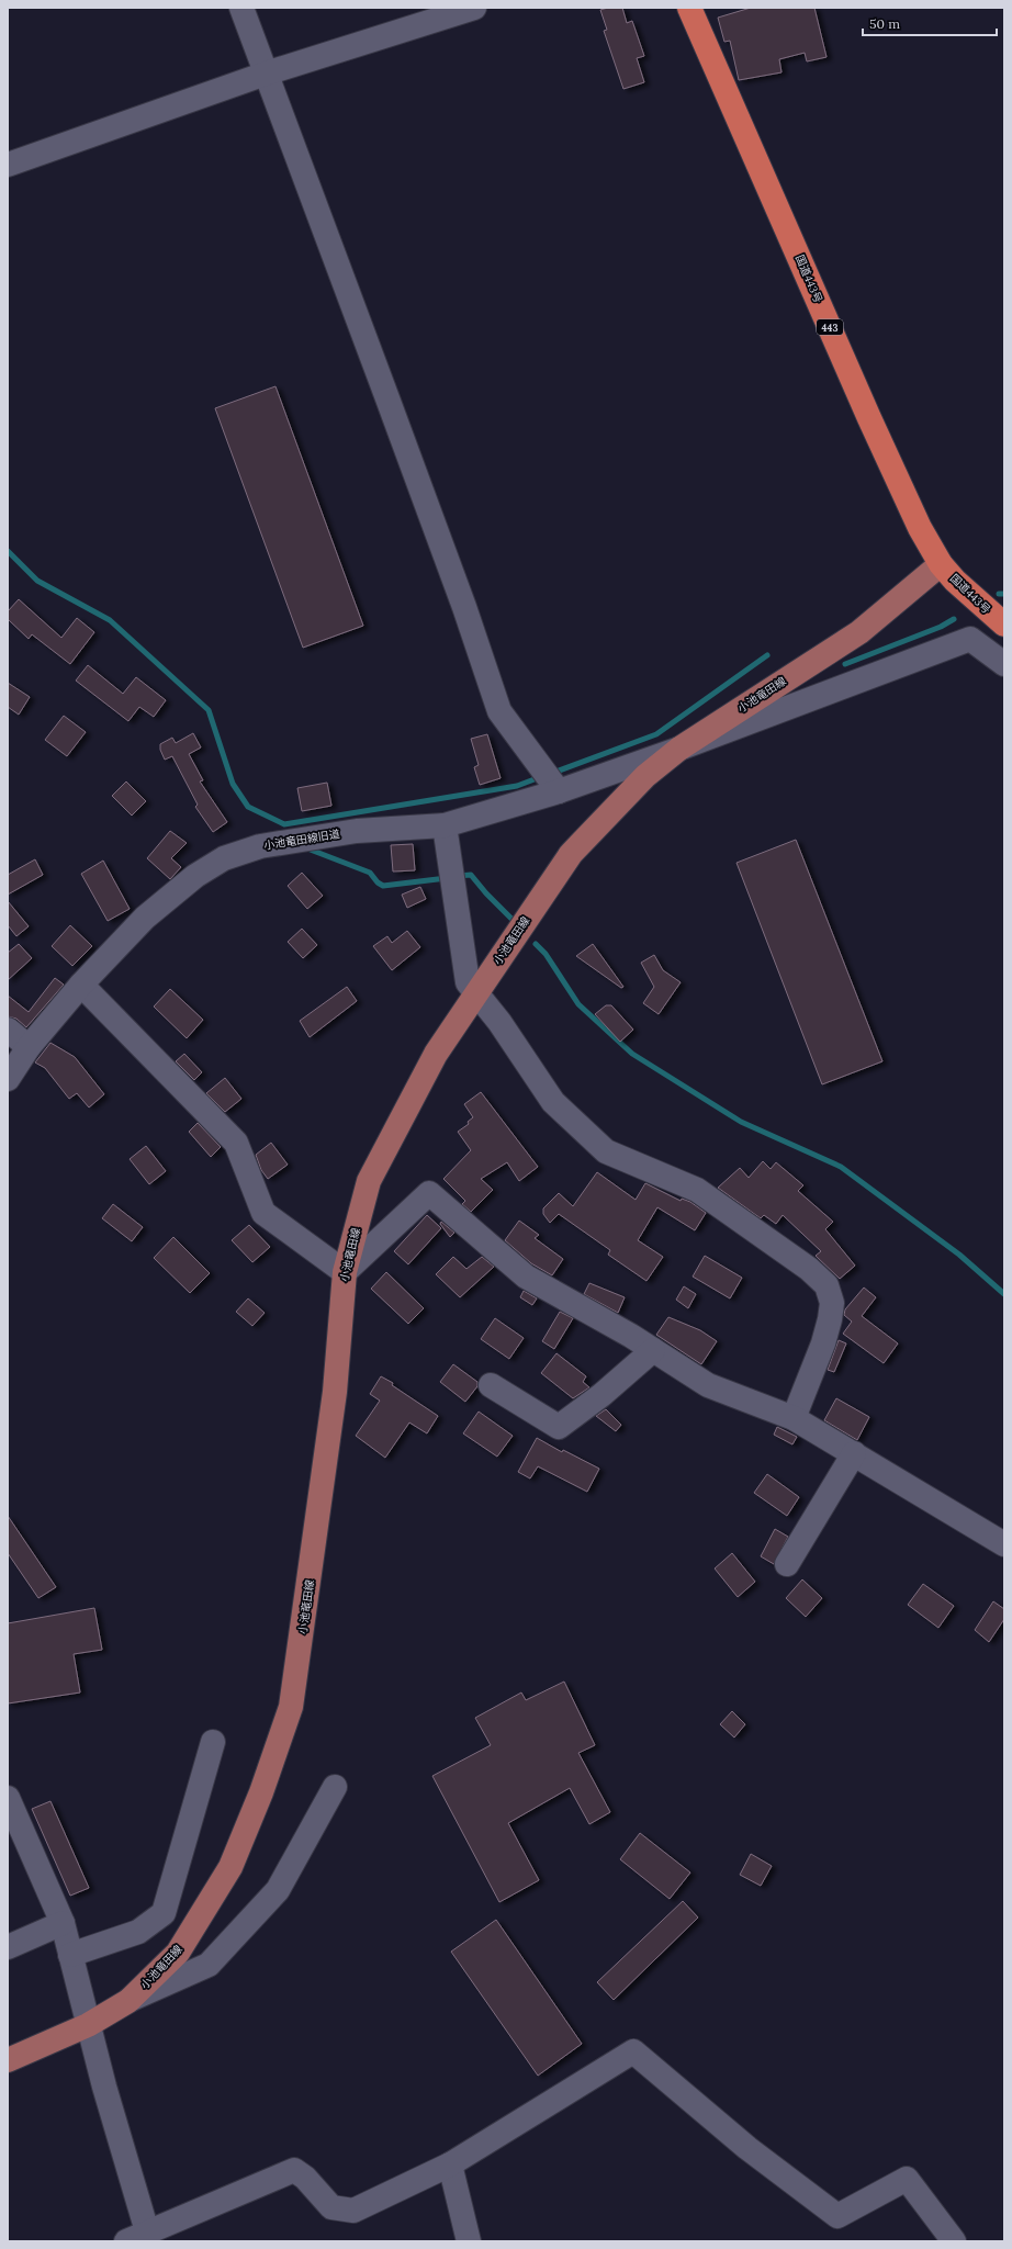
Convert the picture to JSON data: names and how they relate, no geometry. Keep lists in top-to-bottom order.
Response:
{
  "streets": {
    "highway": ["国道443号", "443"],
    "main road": ["小池竜田線"],
    "street": ["小池竜田線旧道"]
  },
  "crossings": [
    ["国道443号", "小池竜田線"],
    ["小池竜田線", "小池竜田線旧道"]
  ],
  "scale_bar": "50 m"
}
